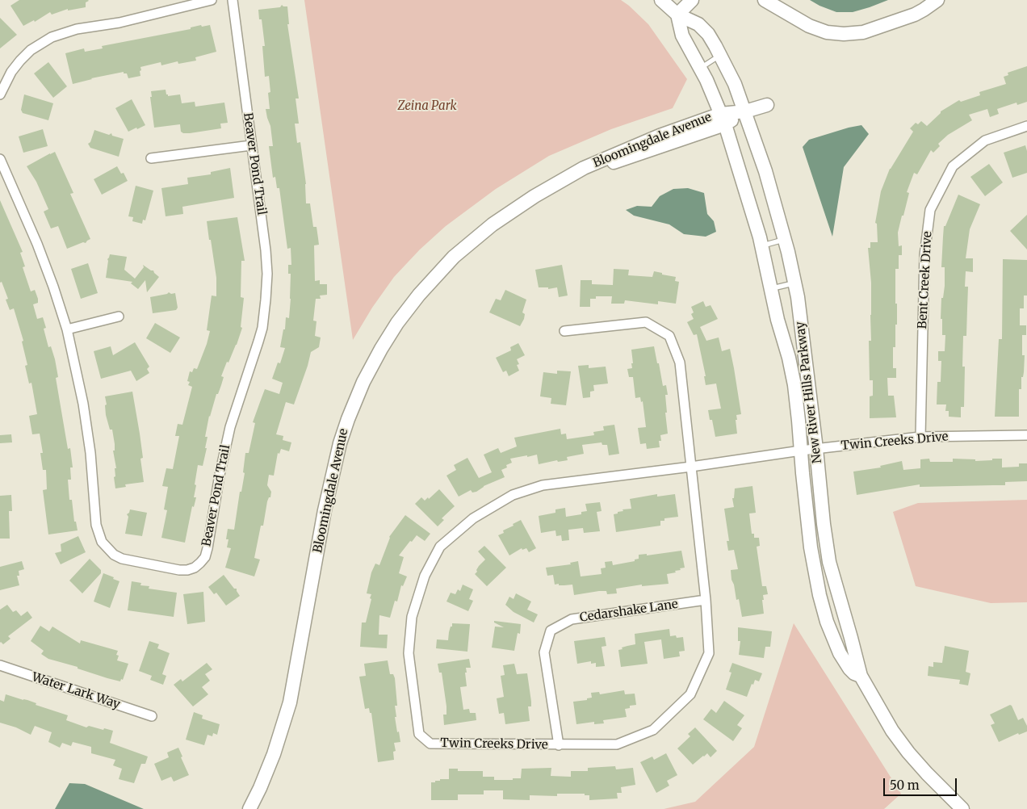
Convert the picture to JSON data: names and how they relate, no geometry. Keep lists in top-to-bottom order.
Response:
{
  "streets": {
    "street": [
      "Bloomingdale Avenue",
      "Beaver Pond Trail",
      "Bent Creek Drive",
      "New River Hills Parkway",
      "Twin Creeks Drive",
      "Cedarshake Lane",
      "Water Lark Way"
    ]
  },
  "crossings": [
    ["Bloomingdale Avenue", "New River Hills Parkway"],
    ["Bent Creek Drive", "Twin Creeks Drive"],
    ["New River Hills Parkway", "Twin Creeks Drive"],
    ["Twin Creeks Drive", "Cedarshake Lane"]
  ],
  "parks": ["Zeina Park"],
  "scale_bar": "50 m"
}
